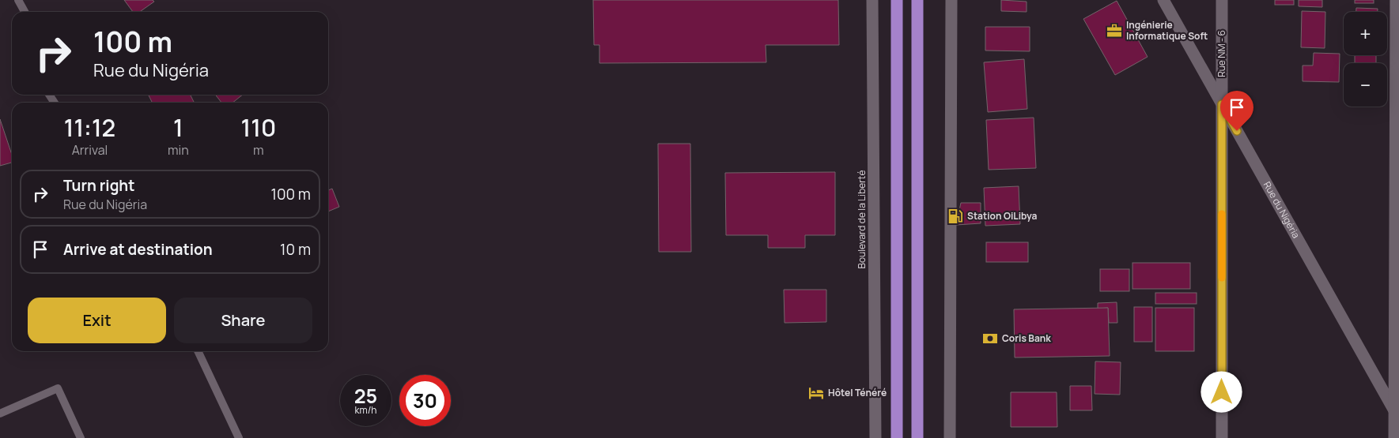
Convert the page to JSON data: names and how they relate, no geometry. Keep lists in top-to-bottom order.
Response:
{
  "streets": {
    "street": ["Rue NM - 6", "Rue du Nigéria", "Boulevard de la Liberté"]
  },
  "crossings": [
    ["Rue NM - 6", "Rue du Nigéria"]
  ],
  "places": {
    "office": ["Ingénierie Informatique Soft"],
    "fuel station": ["Station OiLibya"],
    "bank": ["Coris Bank"],
    "hotel": ["Hôtel Ténéré"]
  },
  "page": {
    "map_buttons": ["+", "−"],
    "turn": ["100 m", "Rue du Nigéria"],
    "eta": [
      "11:12",
      "Arrival",
      "1",
      "min",
      "110",
      "m"
    ],
    "list": [
      {
        "name": "Turn right",
        "note": "Rue du Nigéria",
        "value": "100 m"
      },
      {
        "name": "Arrive at destination",
        "value": "10 m"
      }
    ],
    "buttons": ["Exit", "Share"],
    "speed": "25 km/h",
    "limit": "30"
  }
}
